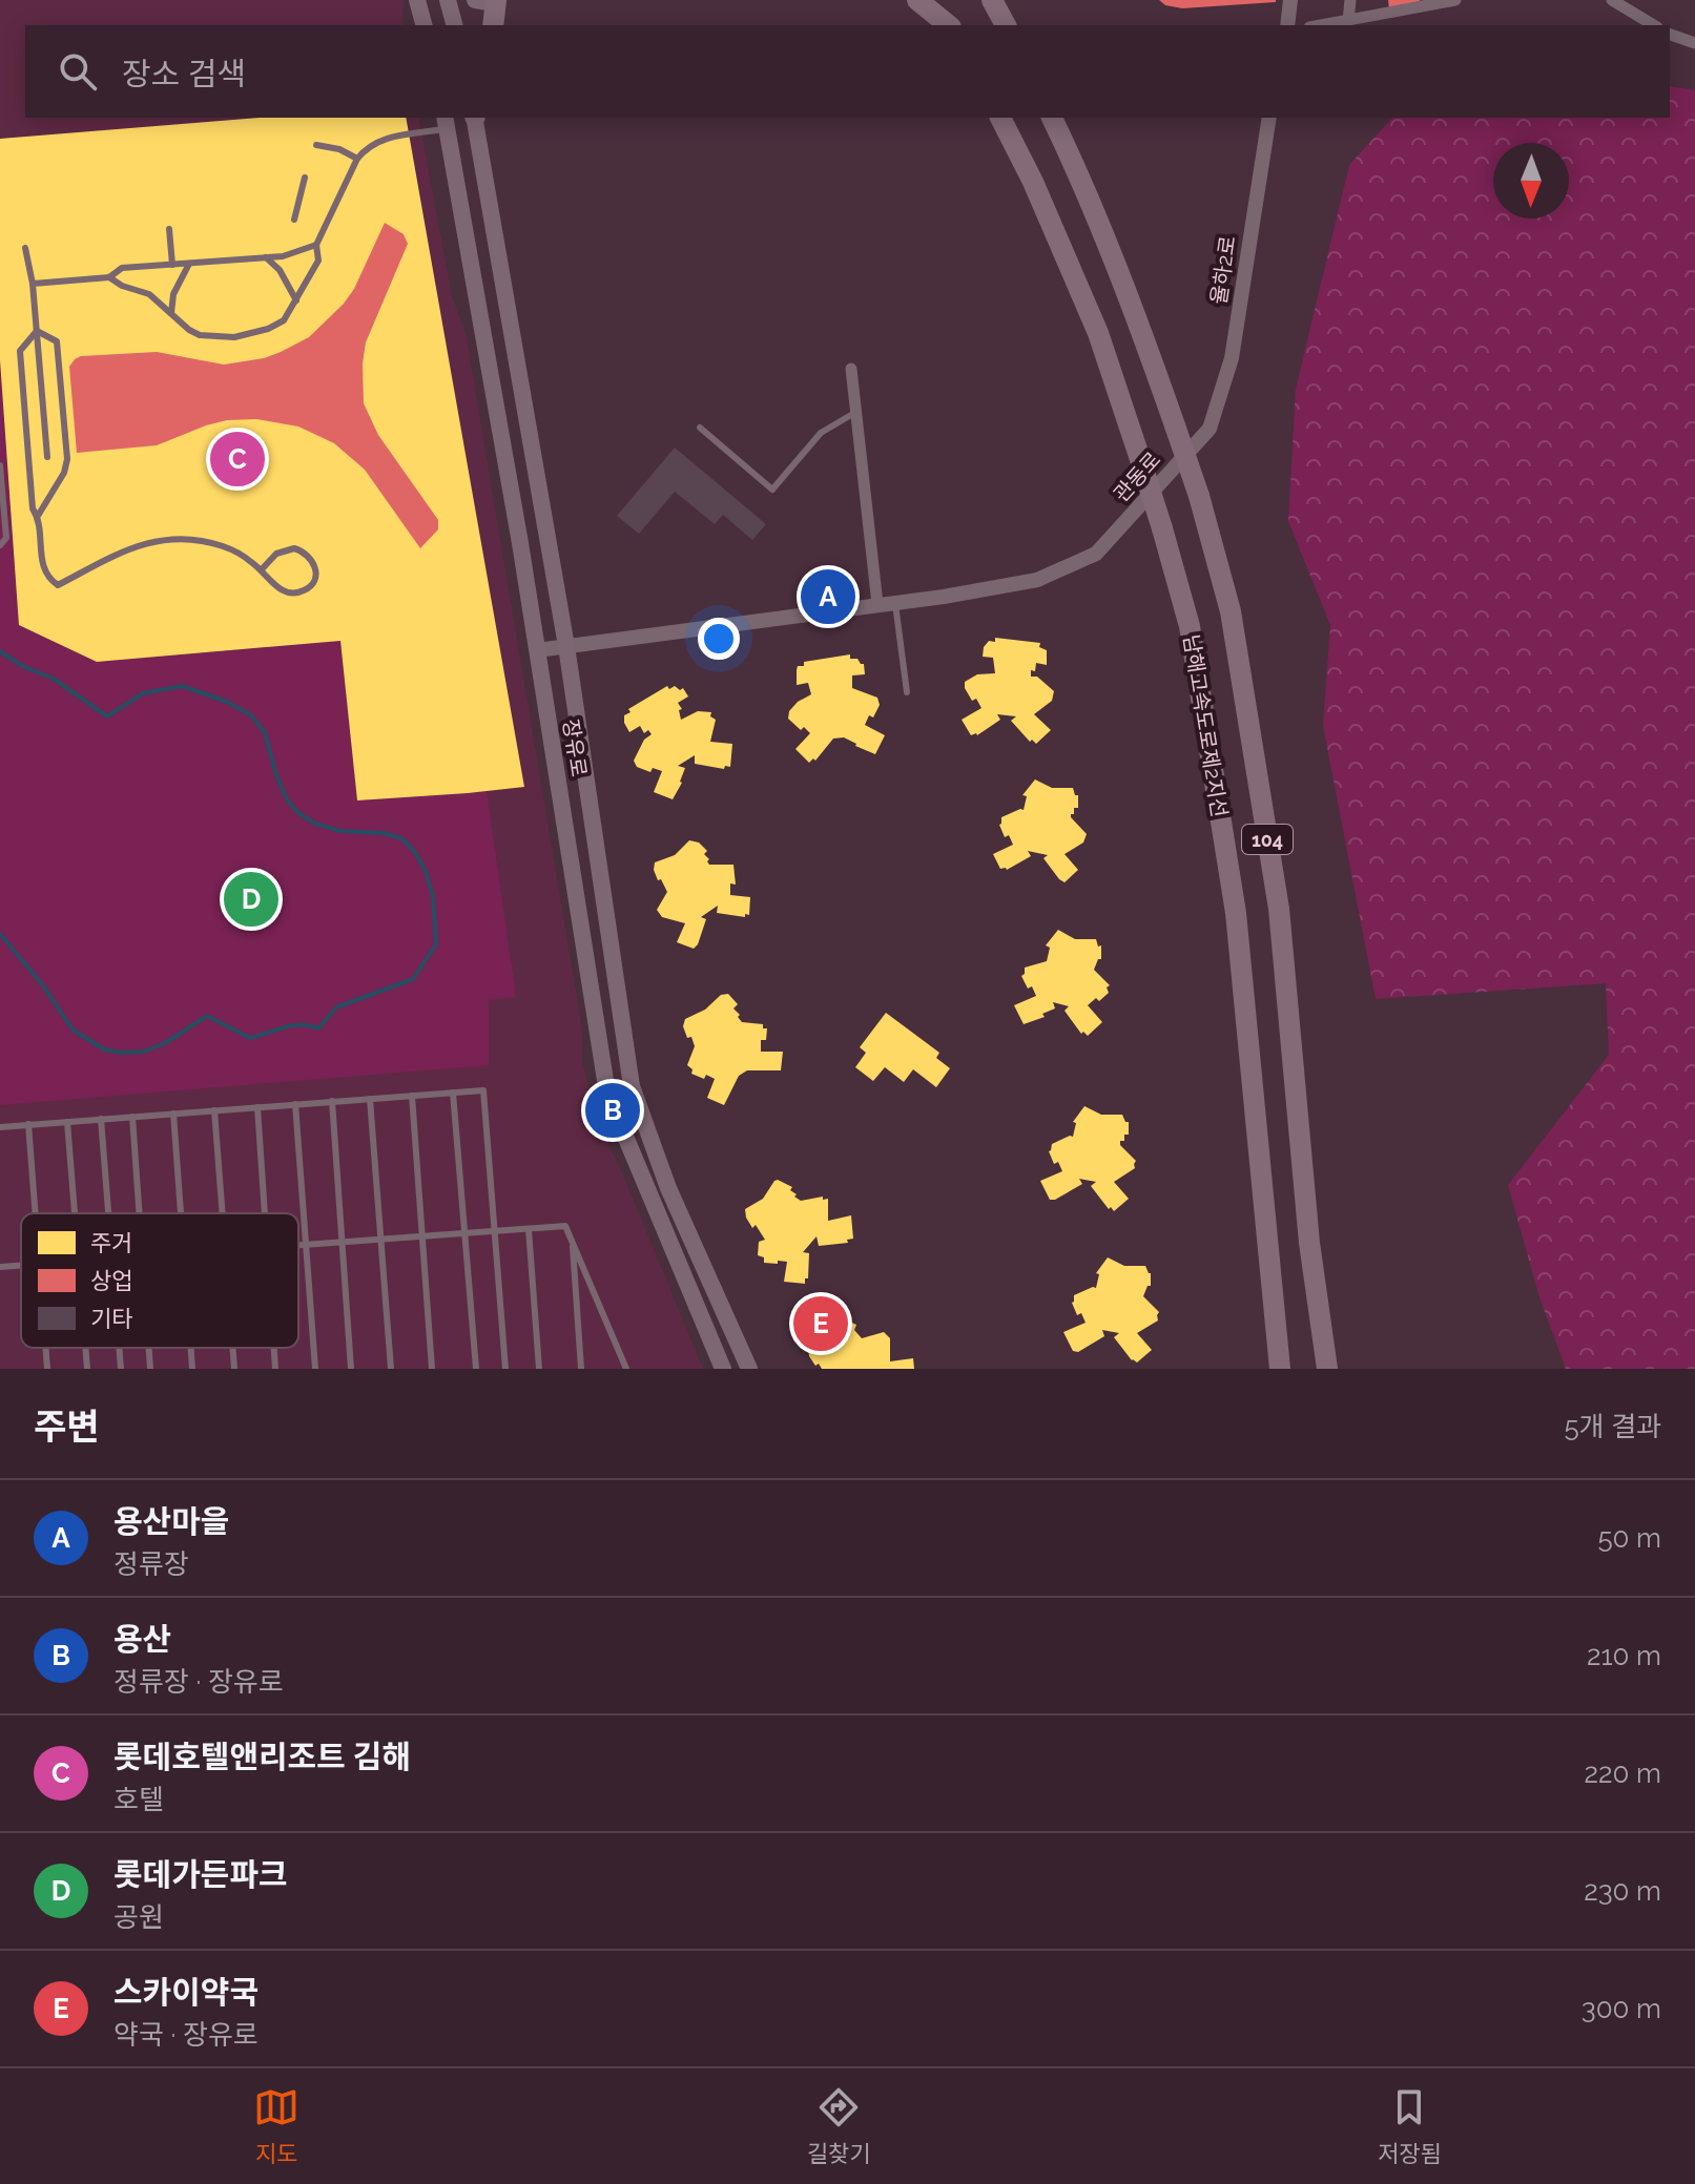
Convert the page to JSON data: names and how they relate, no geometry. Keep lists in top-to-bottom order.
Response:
{
  "streets": {
    "highway": ["남해고속도로제2지선", "104"],
    "main road": ["장유로"],
    "street": ["율하2로", "관동로"]
  },
  "crossings": [
    ["율하2로", "관동로"]
  ],
  "legend": ["주거", "상업", "기타"],
  "north": "bottom",
  "page": {
    "search": "장소 검색",
    "pins": [
      "C",
      "A",
      "D",
      "B",
      "E"
    ],
    "heading": ["주변", "5개 결과"],
    "list": [
      {
        "mark": "A",
        "name": "용산마을",
        "note": "정류장",
        "value": "50 m"
      },
      {
        "mark": "B",
        "name": "용산",
        "note": "정류장 · 장유로",
        "value": "210 m"
      },
      {
        "mark": "C",
        "name": "롯데호텔앤리조트 김해",
        "note": "호텔",
        "value": "220 m"
      },
      {
        "mark": "D",
        "name": "롯데가든파크",
        "note": "공원",
        "value": "230 m"
      },
      {
        "mark": "E",
        "name": "스카이약국",
        "note": "약국 · 장유로",
        "value": "300 m"
      }
    ],
    "nav": ["지도", "길찾기", "저장됨"]
  }
}
